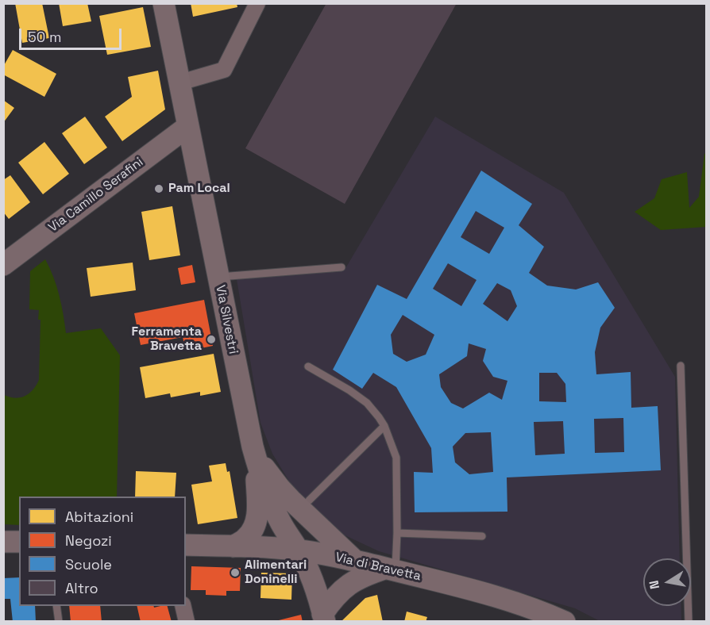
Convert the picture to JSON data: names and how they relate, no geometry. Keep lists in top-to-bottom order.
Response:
{
  "streets": {
    "main road": ["Via Camillo Serafini", "Via Silvestri", "Via di Bravetta"]
  },
  "crossings": [
    ["Via Camillo Serafini", "Via Silvestri"],
    ["Via Silvestri", "Via di Bravetta"]
  ],
  "places": ["Pam Local", "Ferramenta Bravetta", "Alimentari Doninelli"],
  "legend": [
    "Abitazioni",
    "Negozi",
    "Scuole",
    "Altro"
  ],
  "scale_bar": "50 m",
  "north": "left"
}
